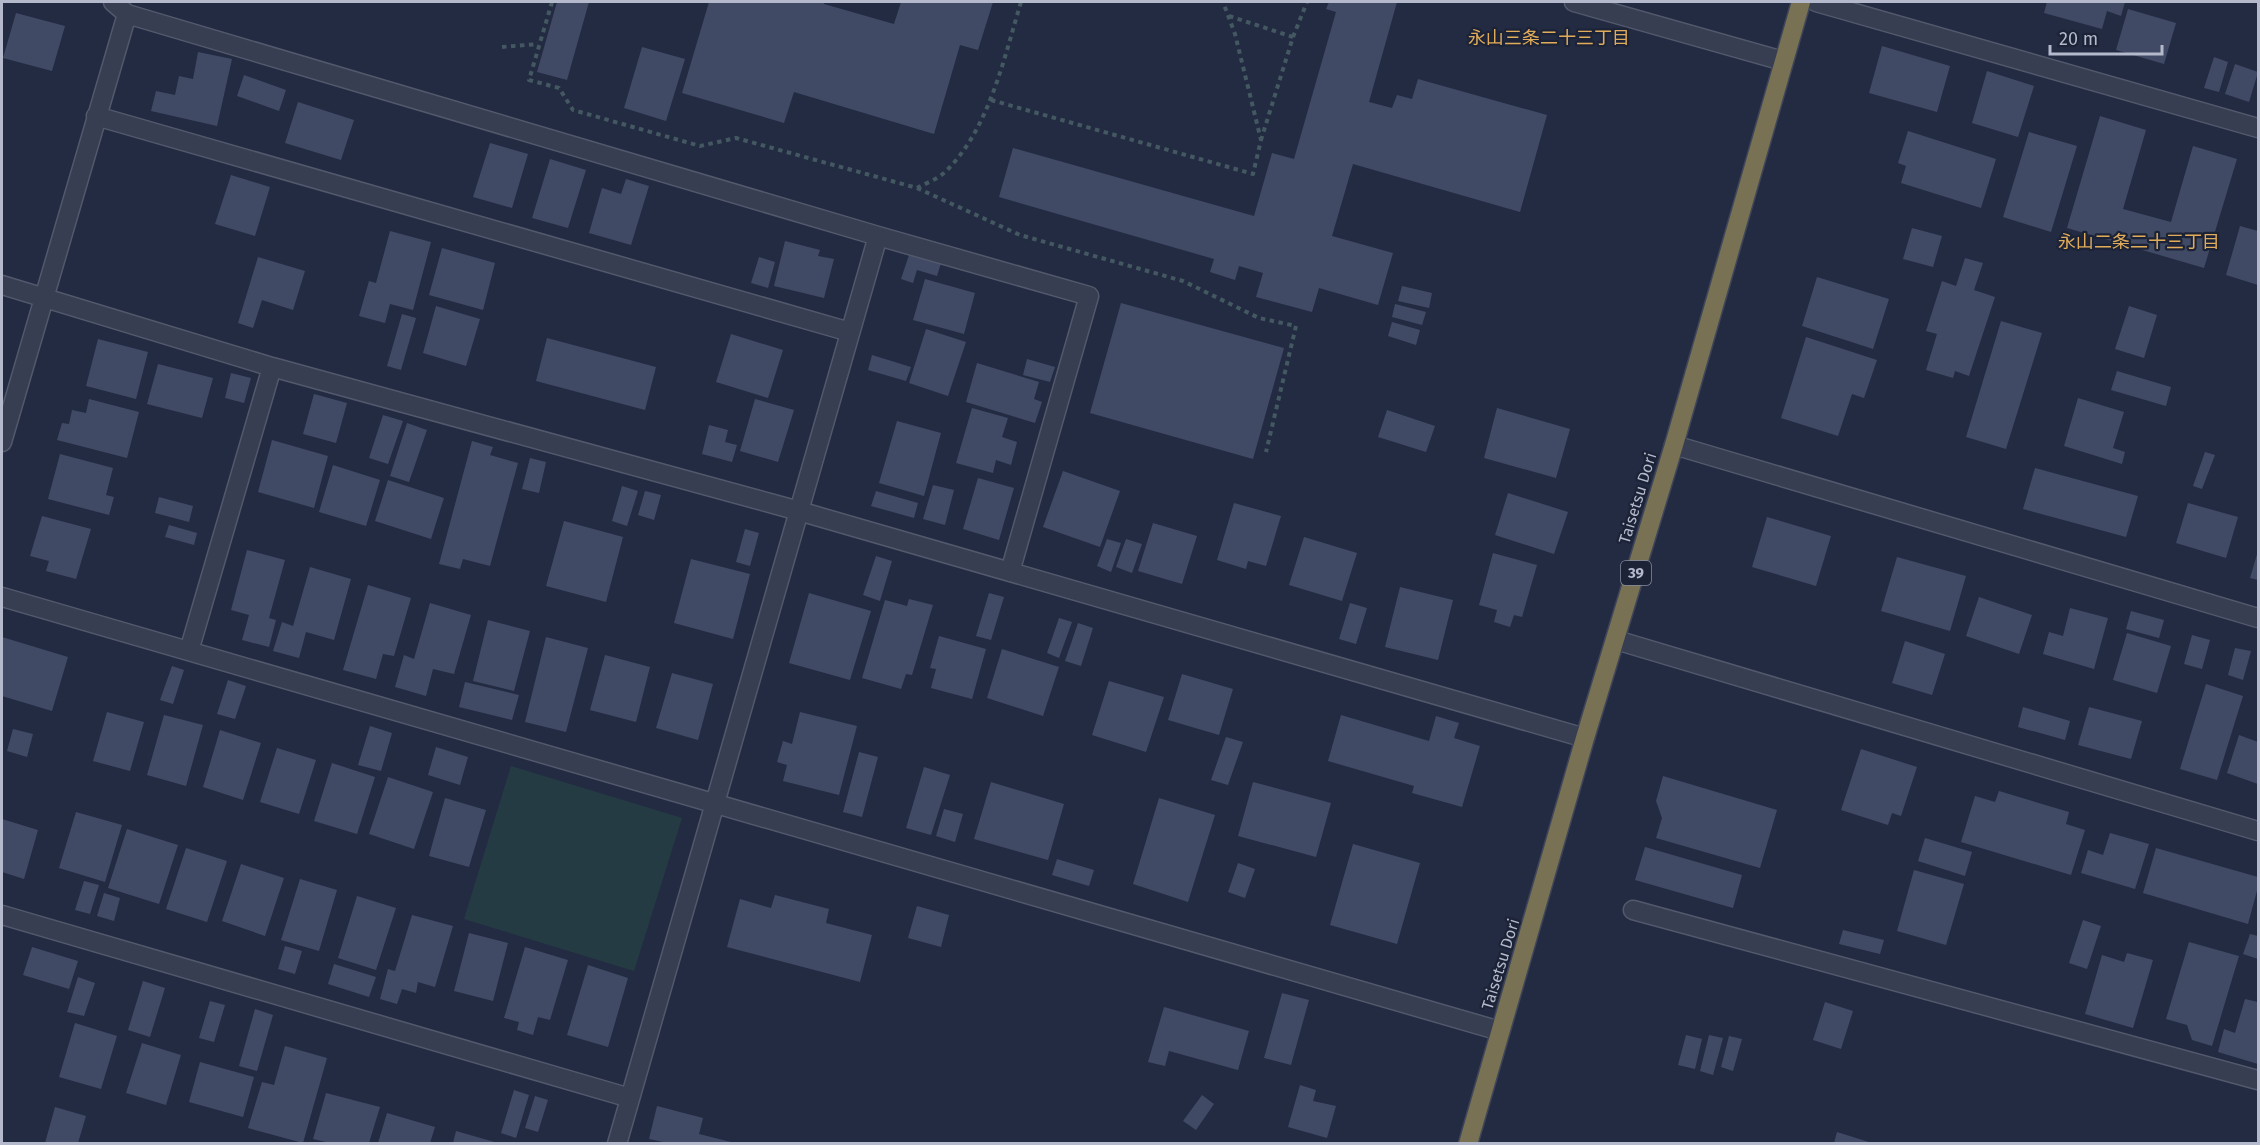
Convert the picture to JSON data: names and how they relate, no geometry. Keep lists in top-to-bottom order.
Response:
{
  "streets": {
    "highway": ["Taisetsu Dori", "39"]
  },
  "districts": ["永山三条二十三丁目", "永山二条二十三丁目"],
  "scale_bar": "20 m"
}
